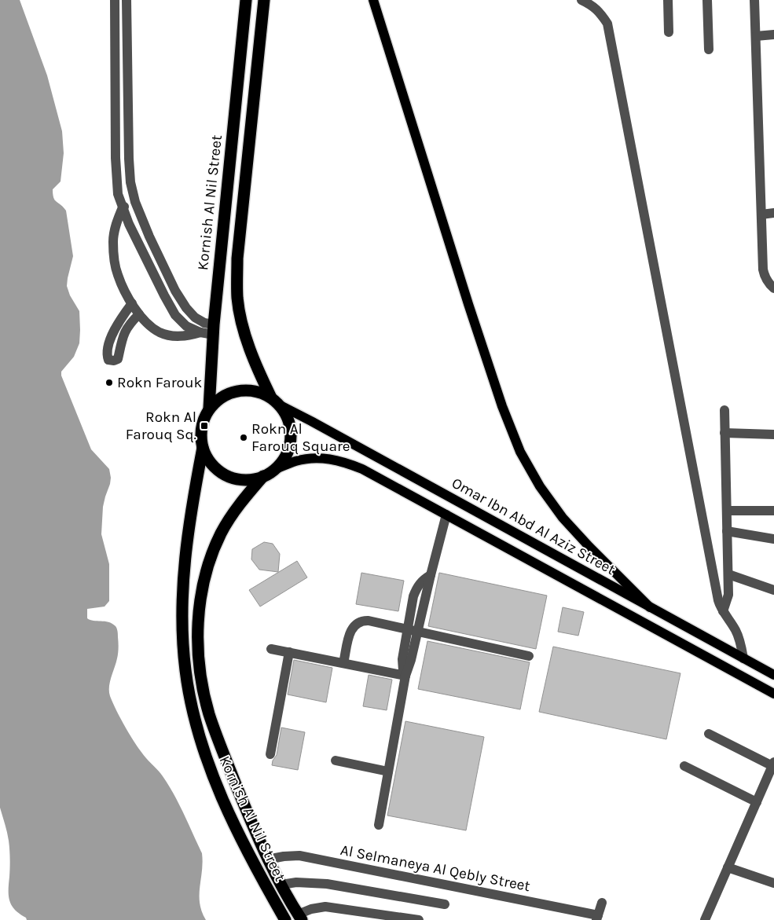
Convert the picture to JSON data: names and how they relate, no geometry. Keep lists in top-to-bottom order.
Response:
{
  "streets": {
    "highway": ["Kornish Al Nil Street"],
    "main road": ["Omar Ibn Abd Al Aziz Street"],
    "street": ["Al Selmaneya Al Qebly Street"]
  },
  "crossings": [
    ["Kornish Al Nil Street", "Omar Ibn Abd Al Aziz Street"],
    ["Kornish Al Nil Street", "Al Selmaneya Al Qebly Street"]
  ],
  "places": {
    "other": ["Rokn Farouk", "Rokn Al Farouq Square"],
    "transit": ["Rokn Al Farouq Sq."]
  }
}
